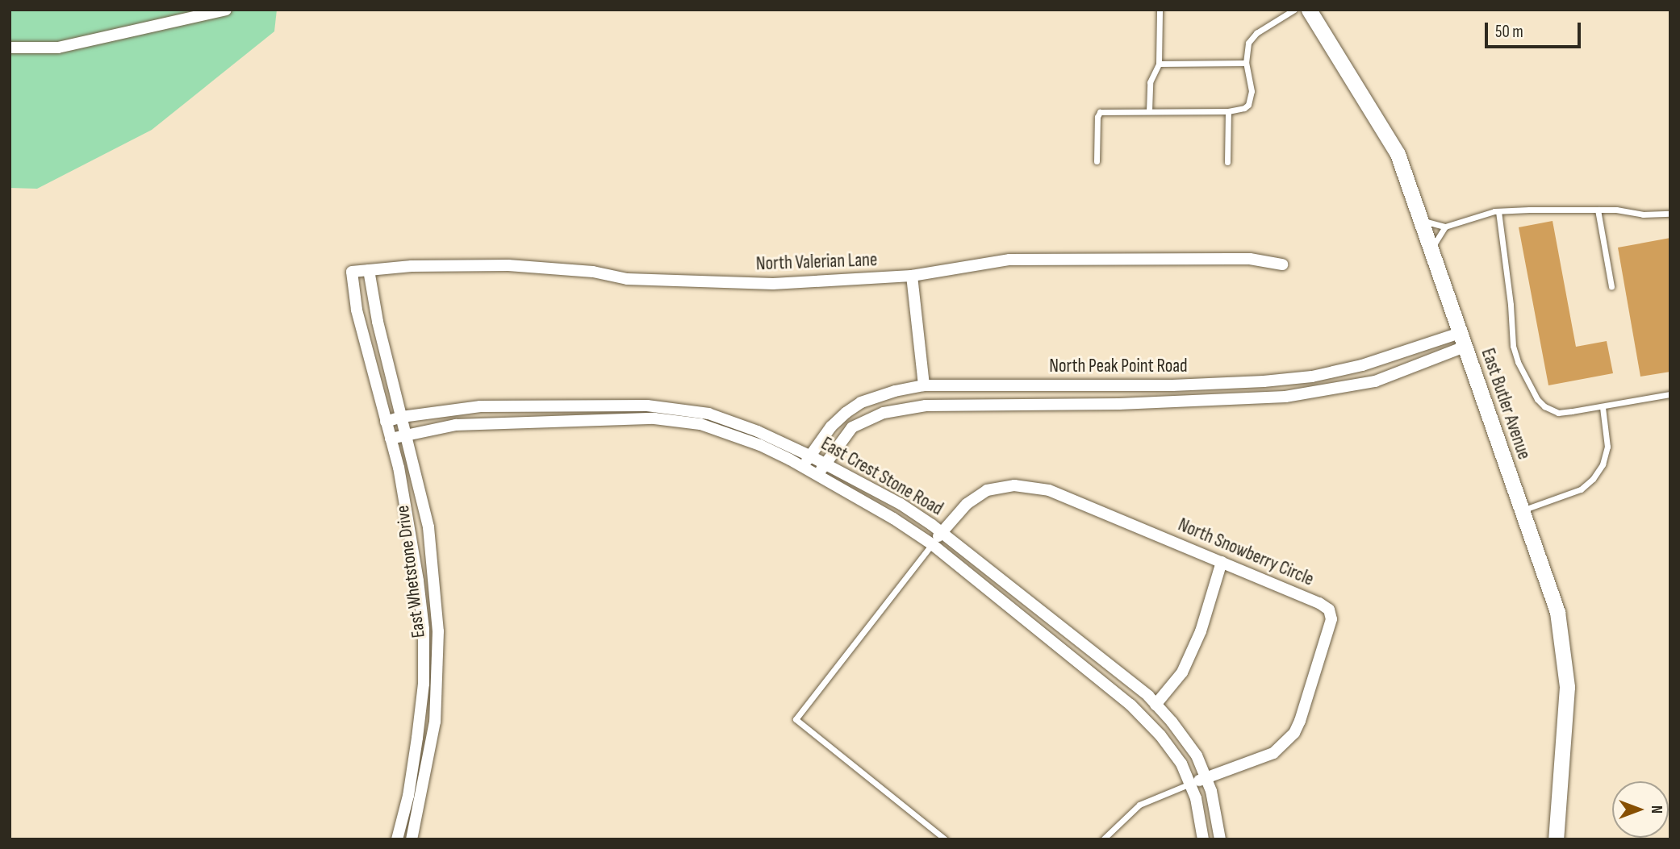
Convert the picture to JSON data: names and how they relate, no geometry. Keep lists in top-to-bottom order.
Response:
{
  "streets": {
    "street": [
      "North Valerian Lane",
      "North Peak Point Road",
      "East Butler Avenue",
      "East Crest Stone Road",
      "North Snowberry Circle",
      "East Whetstone Drive"
    ]
  },
  "crossings": [
    ["North Valerian Lane", "East Whetstone Drive"],
    ["North Peak Point Road", "East Butler Avenue"],
    ["North Peak Point Road", "East Crest Stone Road"],
    ["East Crest Stone Road", "North Snowberry Circle"],
    ["East Crest Stone Road", "East Whetstone Drive"]
  ],
  "scale_bar": "50 m",
  "north": "right"
}
